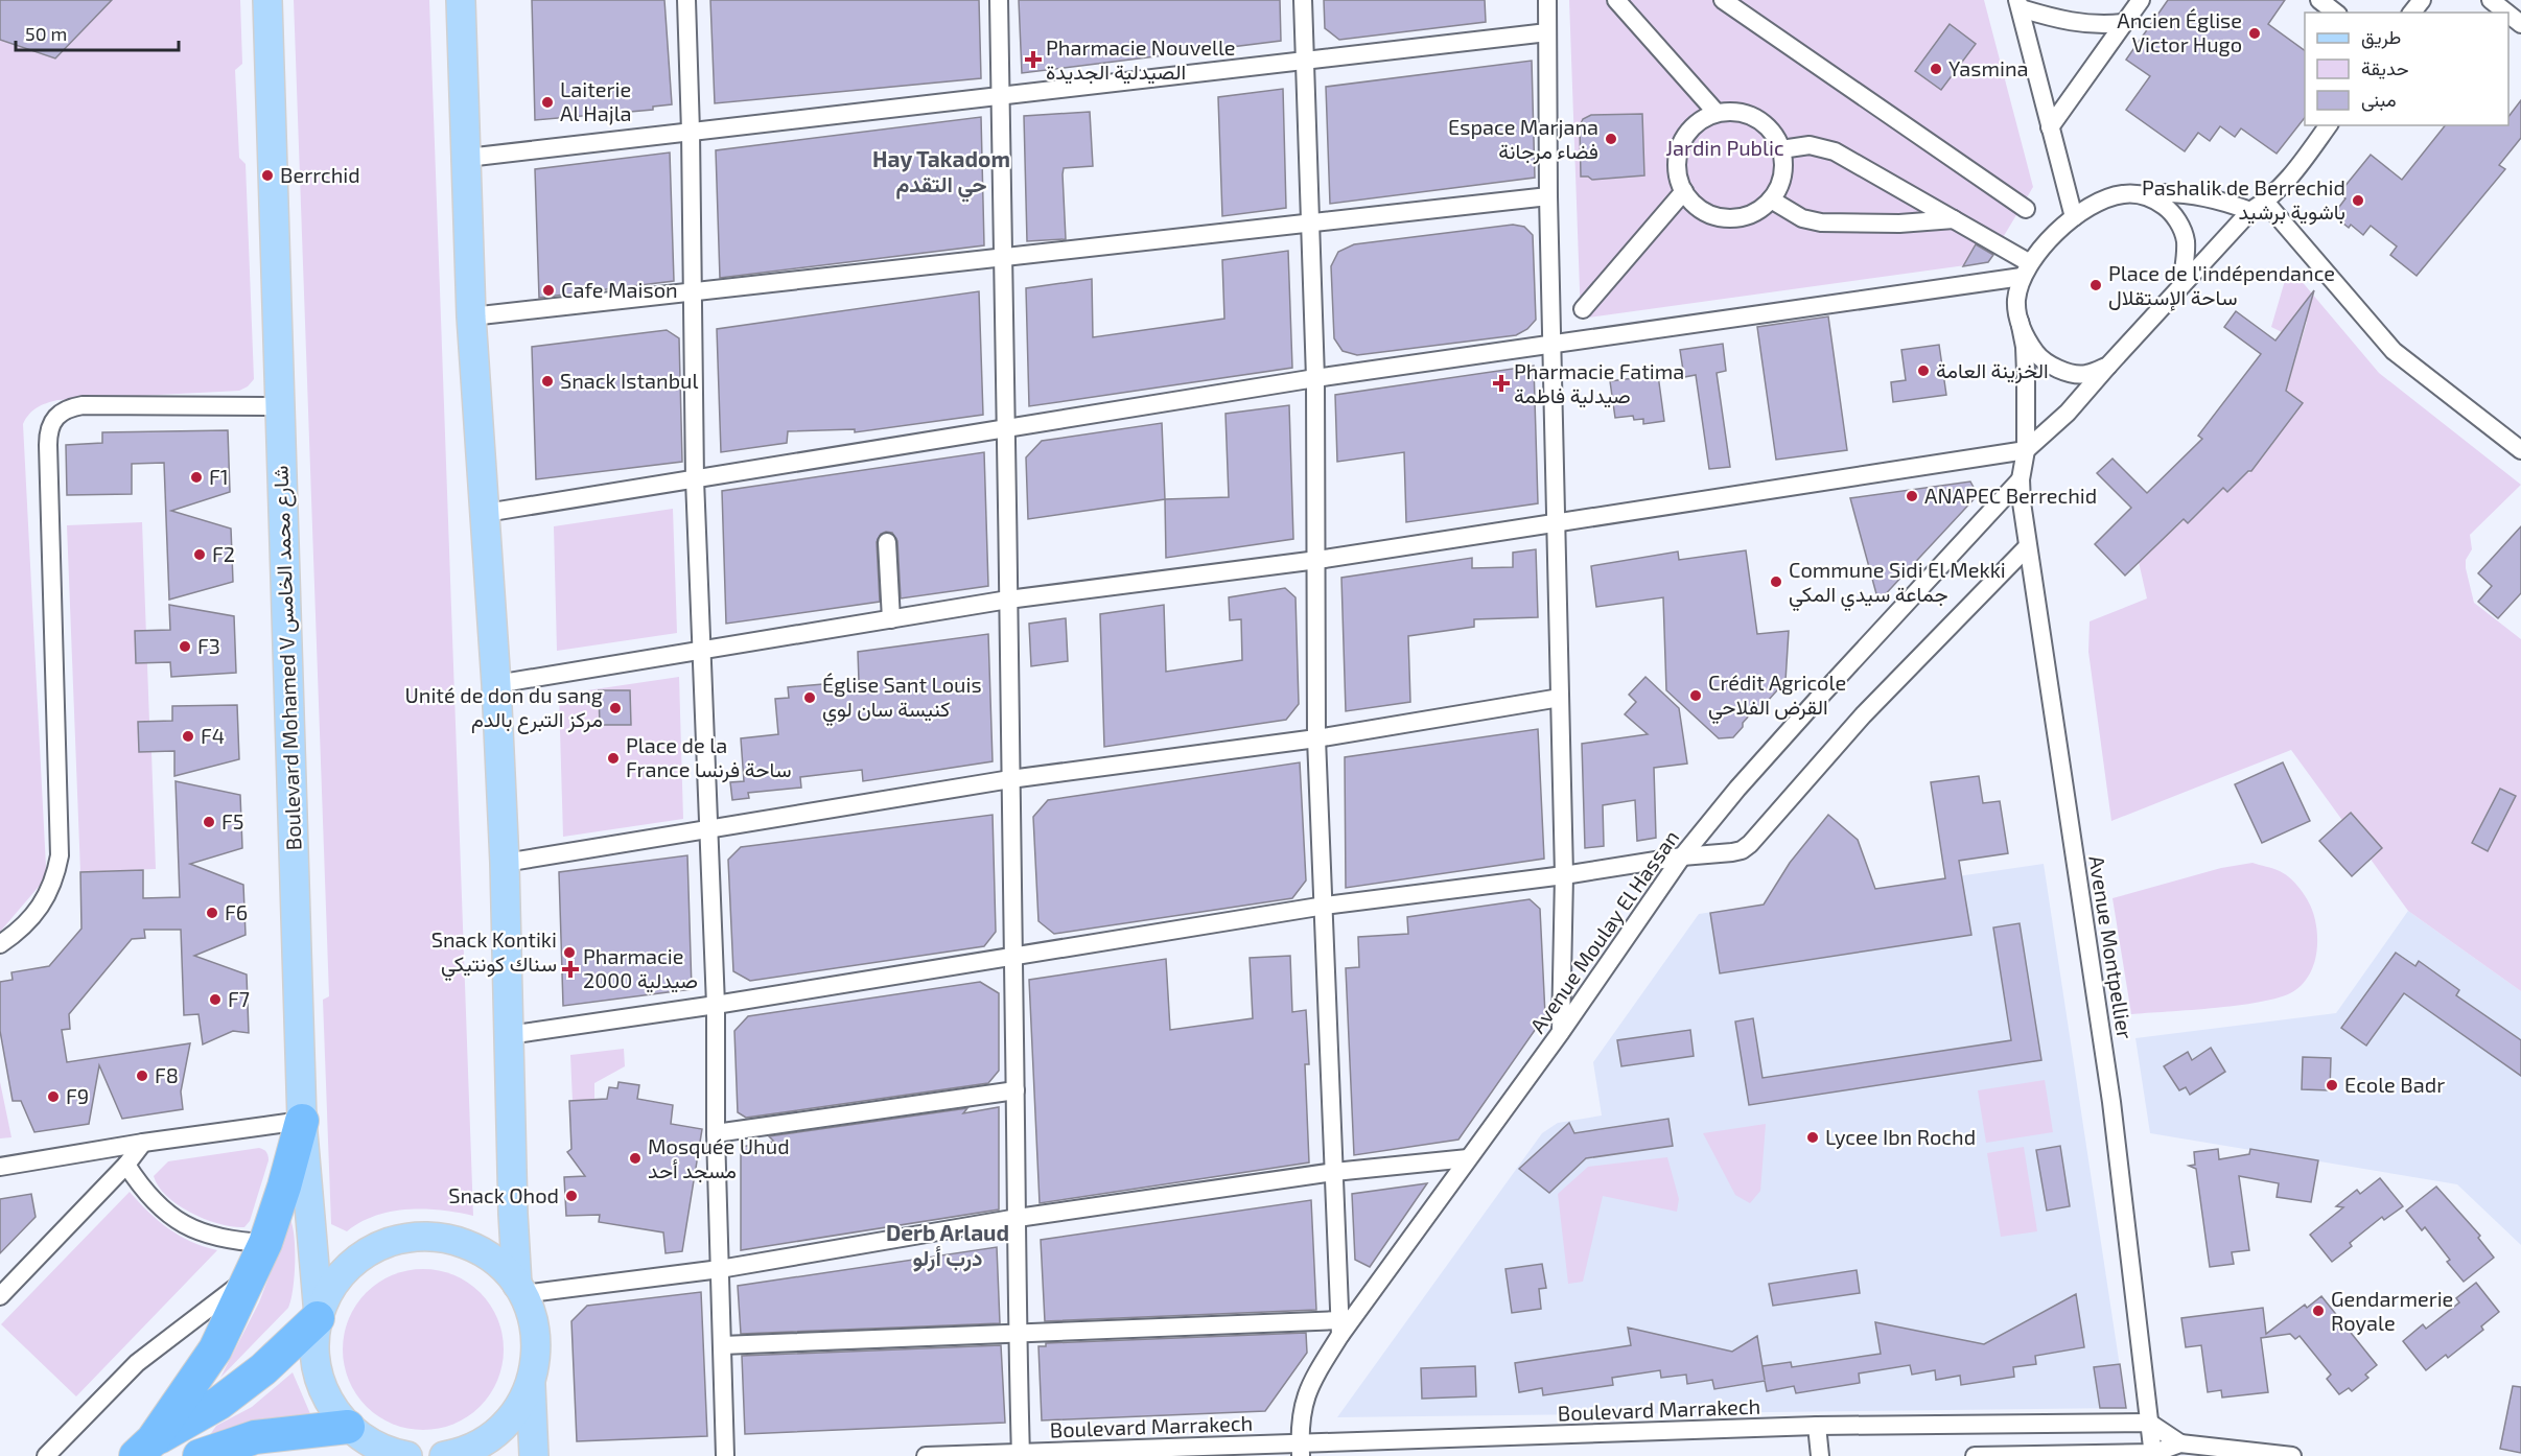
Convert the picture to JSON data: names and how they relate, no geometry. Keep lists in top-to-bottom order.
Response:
{
  "streets": {
    "main road": ["Boulevard Mohamed V شارع محمد الخامس"],
    "street": ["Avenue Moulay El Hassan", "Avenue Montpellier", "Boulevard Marrakech"]
  },
  "crossings": [
    ["Avenue Moulay El Hassan", "Avenue Montpellier"],
    ["Avenue Moulay El Hassan", "Boulevard Marrakech"],
    ["Avenue Montpellier", "Boulevard Marrakech"]
  ],
  "districts": ["Hay Takadom حي التقدم", "Derb Arlaud درب أرلو"],
  "parks": ["Jardin Public"],
  "places": {
    "other": [
      "Ancien Église Victor Hugo",
      "Yasmina",
      "Laiterie Al Hajla",
      "Espace Marjana فضاء مرجانة",
      "Berrchid",
      "Pashalik de Berrechid باشوية برشيد",
      "Place de l'indépendance ساحة الإستقلال",
      "Cafe Maison",
      "الخزينة العامة",
      "Snack Istanbul",
      "F1",
      "ANAPEC Berrechid",
      "F2",
      "Commune Sidi El Mekki جماعة سيدي المكي",
      "F3",
      "Crédit Agricole القرض الفلاحي",
      "Église Sant Louis كنيسة سان لوي",
      "Unité de don du sang مركز التبرع بالدم",
      "F4",
      "Place de la France ساحة فرنسا",
      "F5",
      "F6",
      "Snack Kontiki سناك كونتيكي",
      "F7",
      "F8",
      "Ecole Badr",
      "F9",
      "Lycee Ibn Rochd",
      "Mosquée Uhud مسجد أحد",
      "Snack Ohod",
      "Gendarmerie Royale"
    ],
    "health": ["Pharmacie Nouvelle الصيدلية الجديدة", "Pharmacie Fatima صيدلية فاطمة", "Pharmacie 2000 صيدلية"]
  },
  "legend": ["طريق", "حديقة", "مبنى"],
  "scale_bar": "50 m"
}
